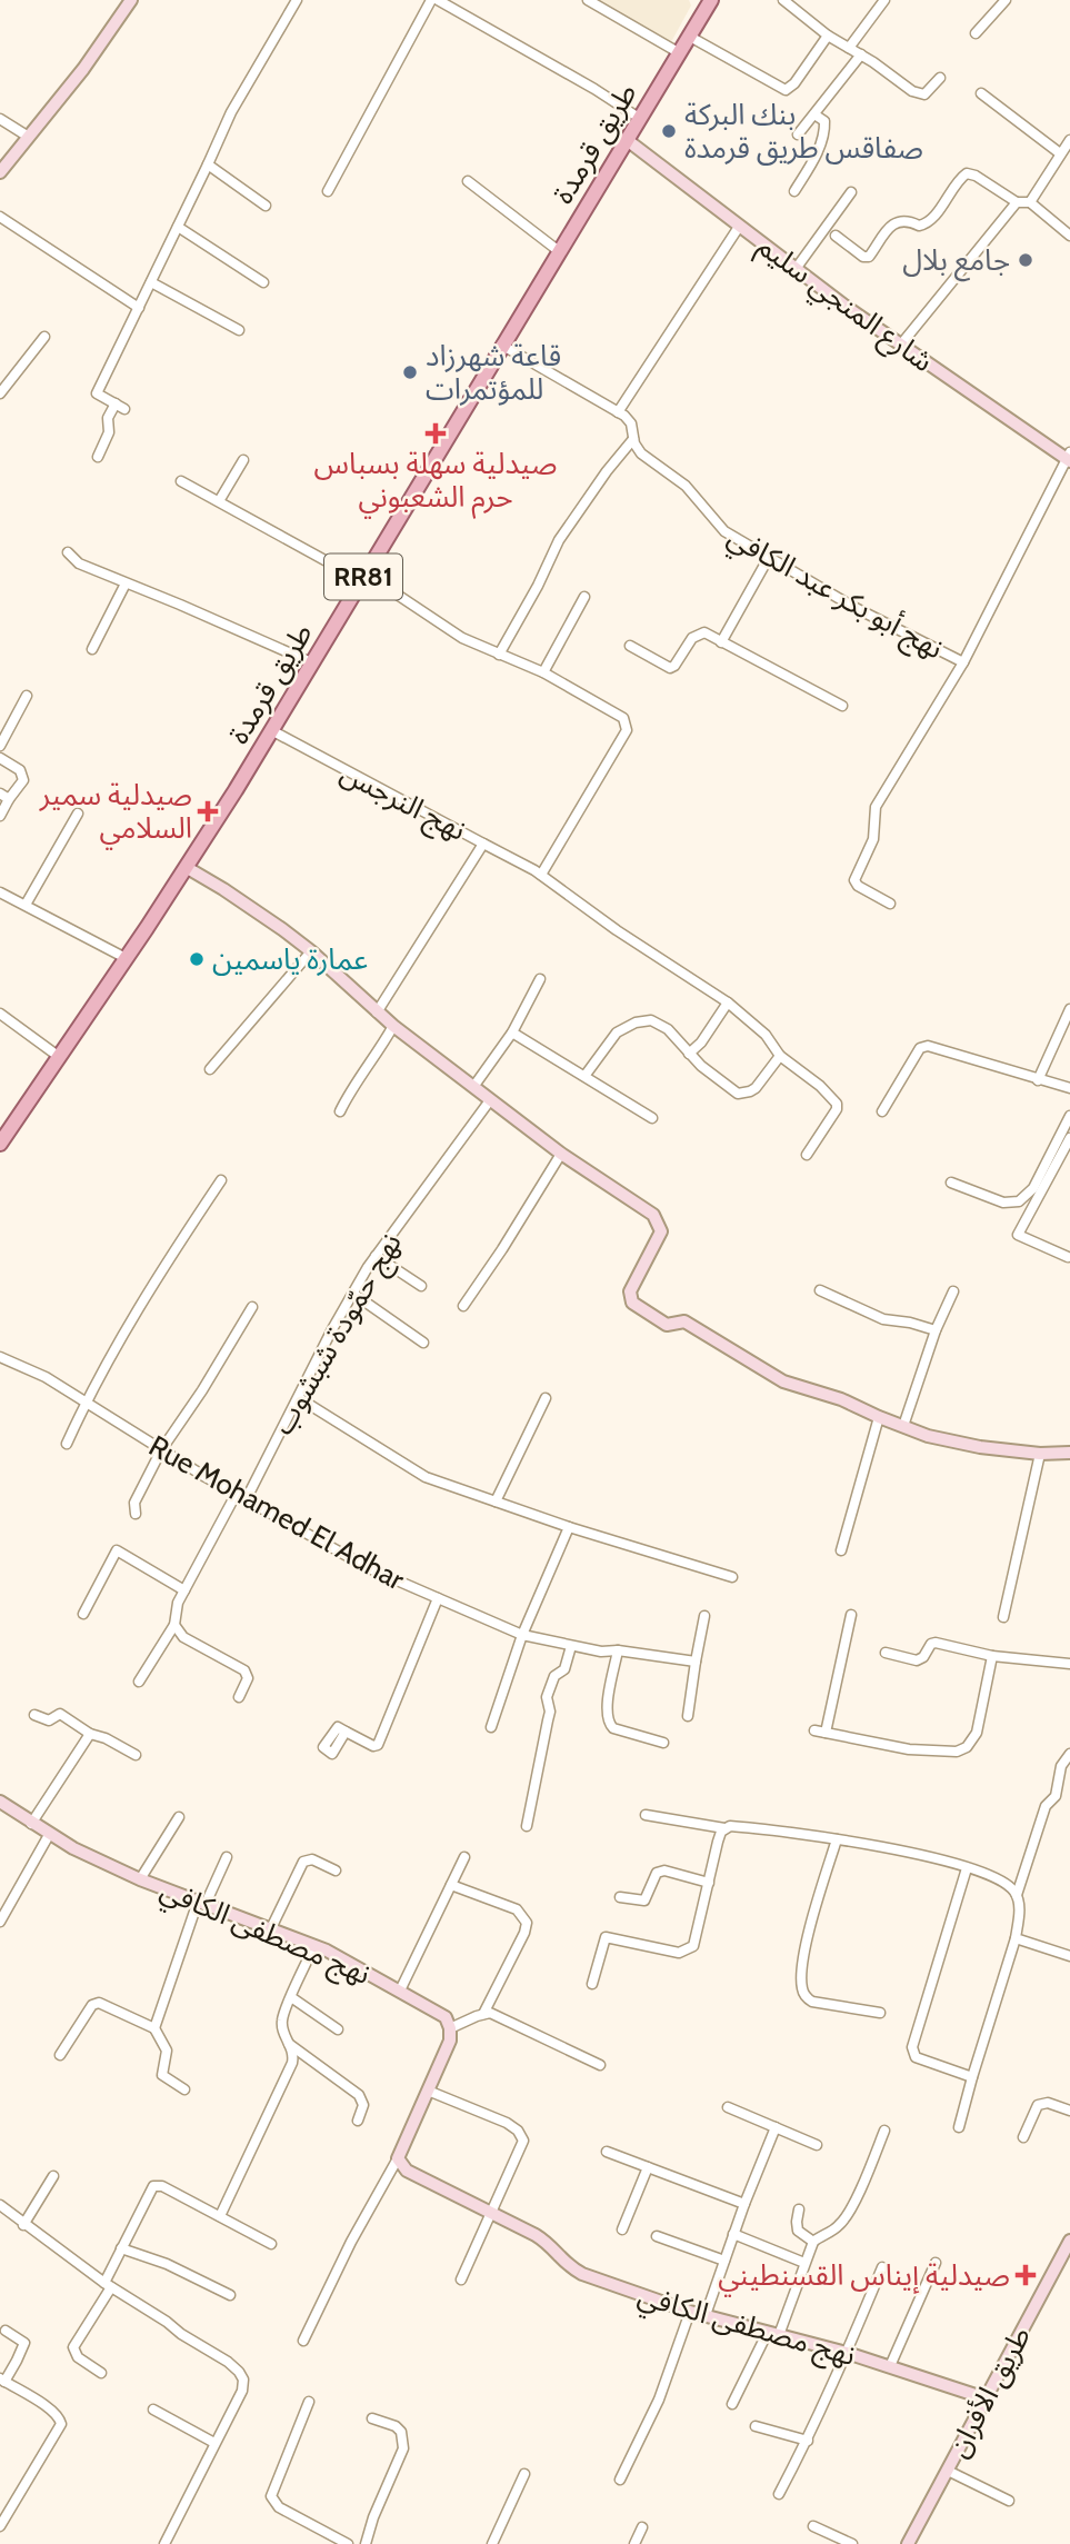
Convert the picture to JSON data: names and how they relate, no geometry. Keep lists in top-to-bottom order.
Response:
{
  "streets": {
    "main road": ["طريق قرمدة", "RR81"],
    "street": [
      "شارع المنجي سليم",
      "نهج أبو بكر عبد الكافي",
      "نهج النرجس",
      "نهج حمّودة شبشوب",
      "Rue Mohamed El Adhar",
      "نهج مصطفى الكافي",
      "طريق الأفران"
    ]
  },
  "crossings": [
    ["طريق قرمدة", "شارع المنجي سليم"],
    ["طريق قرمدة", "نهج أبو بكر عبد الكافي"],
    ["طريق قرمدة", "نهج النرجس"],
    ["نهج حمّودة شبشوب", "Rue Mohamed El Adhar"],
    ["نهج مصطفى الكافي", "طريق الأفران"]
  ],
  "places": {
    "other": [
      "بنك البركة صفاقس طريق قرمدة",
      "جامع بلال",
      "قاعة شهرزاد للمؤتمرات",
      "عمارة ياسمين"
    ],
    "health": ["صيدلية سهلة بسباس حرم الشعبوني", "صيدلية سمير السلامي", "صيدلية إيناس القسنطيني"]
  }
}
